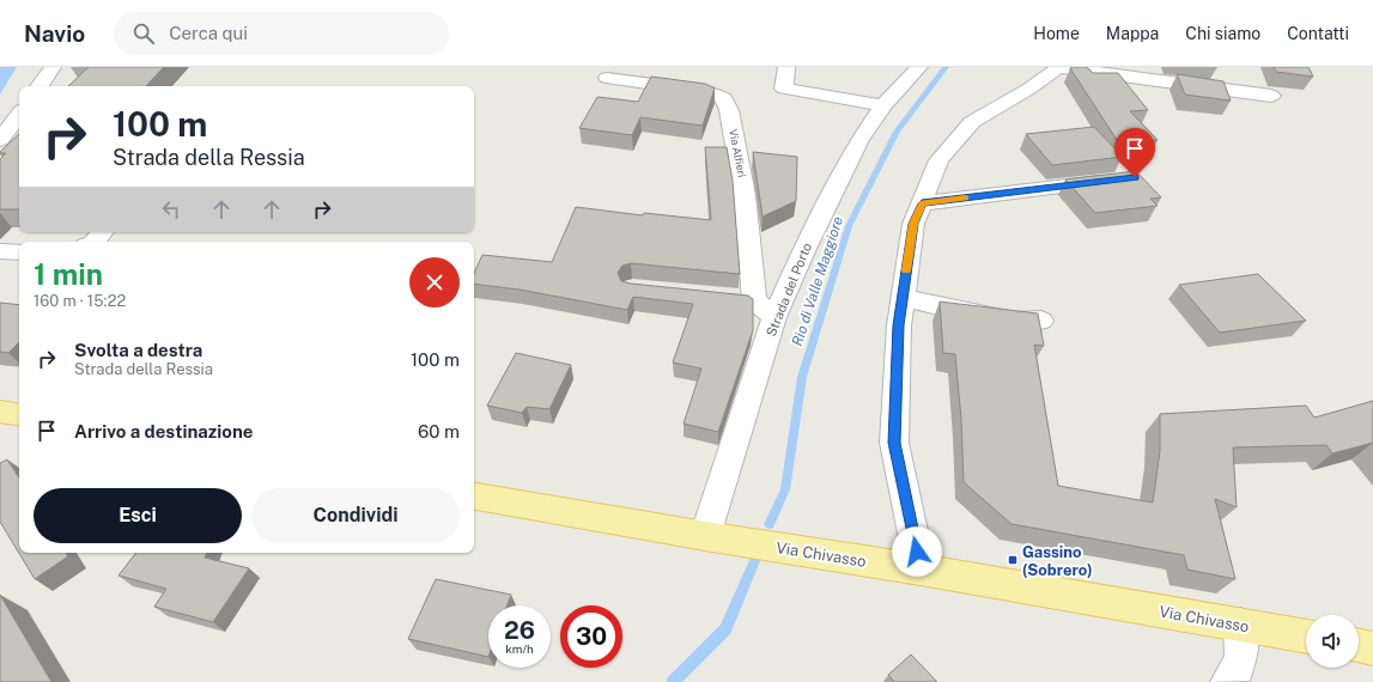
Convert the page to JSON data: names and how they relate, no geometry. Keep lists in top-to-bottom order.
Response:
{
  "streets": {
    "main road": ["Via Chivasso"],
    "street": ["Via Alfieri", "Strada del Porto"]
  },
  "crossings": [
    ["Via Alfieri", "Strada del Porto"],
    ["Strada del Porto", "Via Chivasso"]
  ],
  "water": ["Rio di Valle Maggiore"],
  "places": {
    "transit": ["Gassino (Sobrero)"]
  },
  "page": {
    "header": "Navio",
    "search": "Cerca qui",
    "nav": [
      "Home",
      "Mappa",
      "Chi siamo",
      "Contatti"
    ],
    "turn": ["100 m", "Strada della Ressia"],
    "heading": ["1 min", "160 m · 15:22"],
    "list": [
      {
        "name": "Svolta a destra",
        "note": "Strada della Ressia",
        "value": "100 m"
      },
      {
        "name": "Arrivo a destinazione",
        "value": "60 m"
      }
    ],
    "buttons": ["Esci", "Condividi"],
    "speed": "26 km/h",
    "limit": "30"
  }
}
